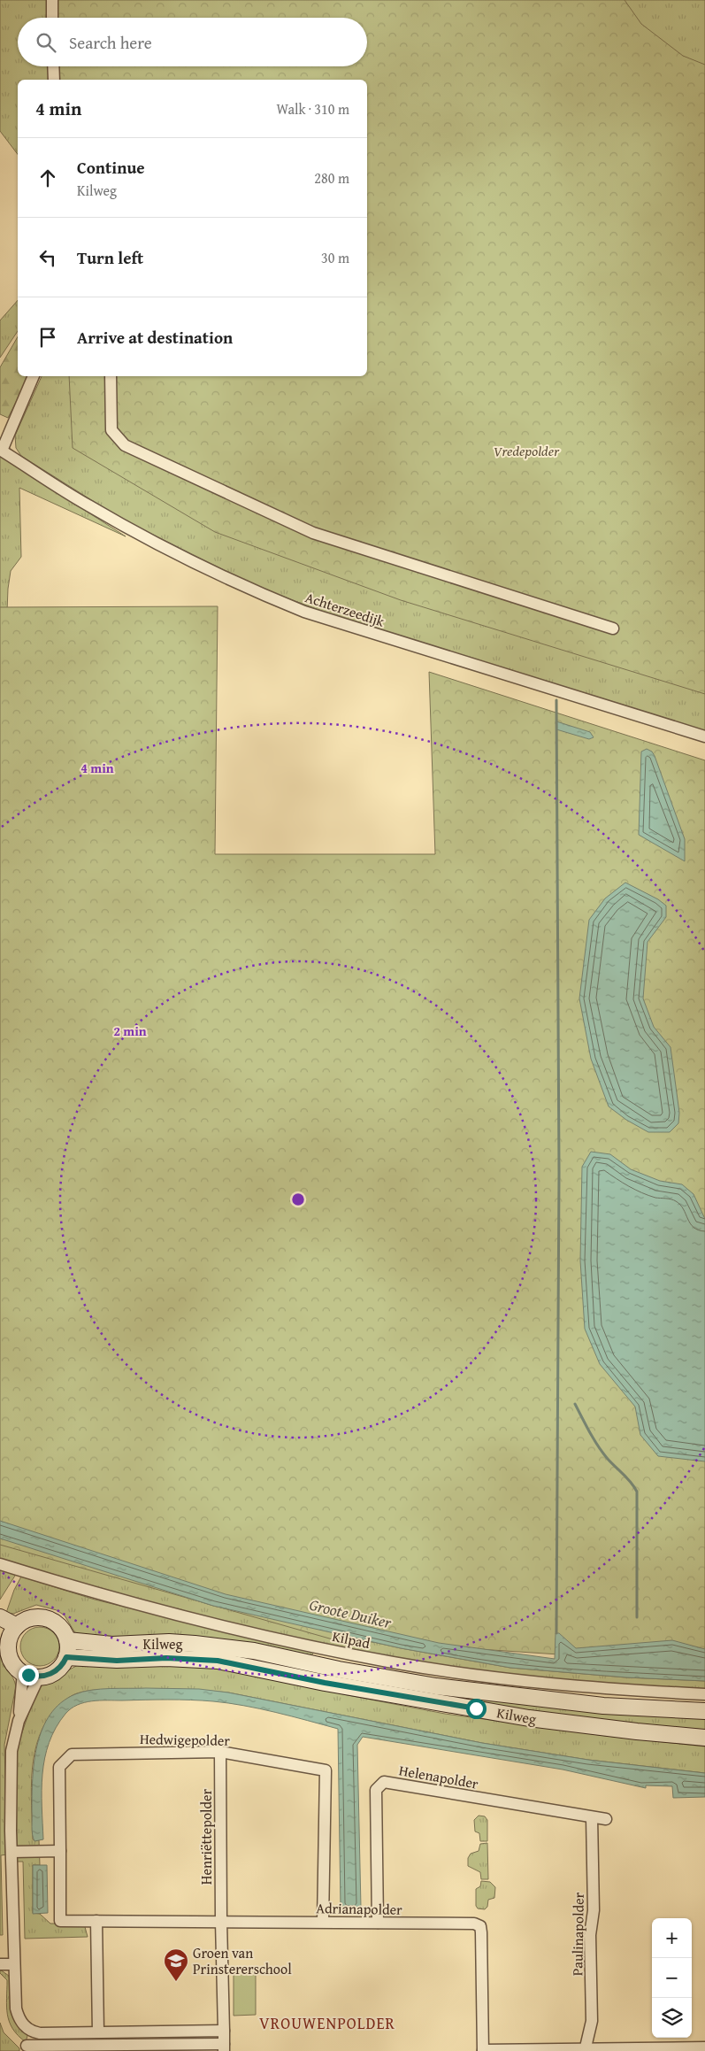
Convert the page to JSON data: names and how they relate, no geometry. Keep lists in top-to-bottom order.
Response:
{
  "streets": {
    "main road": ["Kilweg"],
    "street": [
      "Achterzeedijk",
      "Kilpad",
      "Hedwigepolder",
      "Helenapolder",
      "Henriëttepolder",
      "Adrianapolder",
      "Paulinapolder"
    ]
  },
  "crossings": [
    ["Hedwigepolder", "Henriëttepolder"],
    ["Hedwigepolder", "Adrianapolder"],
    ["Helenapolder", "Adrianapolder"],
    ["Helenapolder", "Paulinapolder"],
    ["Henriëttepolder", "Adrianapolder"]
  ],
  "districts": ["VROUWENPOLDER"],
  "water": ["Groote Duiker"],
  "parks": ["Vredepolder"],
  "places": {
    "school or university": ["Groen van Prinstererschool"]
  },
  "page": {
    "search": "Search here",
    "heading": ["4 min", "Walk · 310 m"],
    "list": [
      ["Continue", "Kilweg", "280 m"],
      ["Turn left", "30 m"],
      "Arrive at destination"
    ],
    "map_buttons": ["+", "−"]
  },
  "rings": ["4 min", "2 min"]
}
